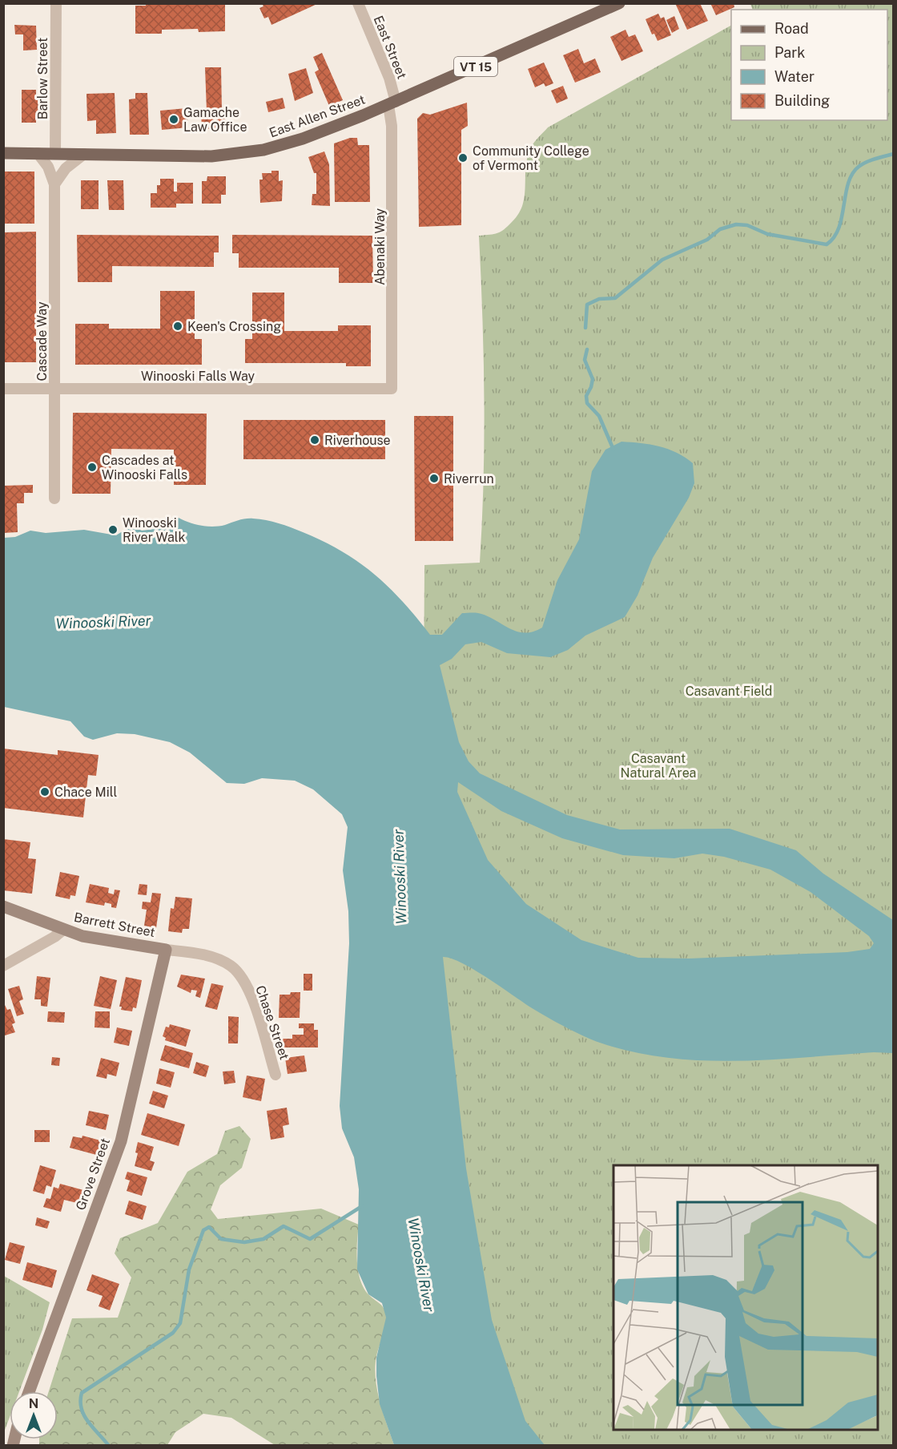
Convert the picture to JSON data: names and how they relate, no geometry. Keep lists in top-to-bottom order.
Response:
{
  "streets": {
    "main road": ["VT 15", "East Allen Street"],
    "street": [
      "East Street",
      "Barlow Street",
      "Abenaki Way",
      "Cascade Way",
      "Winooski Falls Way",
      "Barrett Street",
      "Chase Street",
      "Grove Street"
    ]
  },
  "crossings": [
    ["East Street", "East Allen Street"],
    ["East Street", "Abenaki Way"],
    ["Barlow Street", "East Allen Street"],
    ["East Allen Street", "Abenaki Way"],
    ["East Allen Street", "Cascade Way"],
    ["Abenaki Way", "Winooski Falls Way"],
    ["Cascade Way", "Winooski Falls Way"],
    ["Barrett Street", "Chase Street"],
    ["Barrett Street", "Grove Street"],
    ["Chase Street", "Grove Street"]
  ],
  "water": ["Winooski River"],
  "parks": ["Casavant Field", "Casavant Natural Area"],
  "places": [
    "Gamache Law Office",
    "Community College of Vermont",
    "Keen's Crossing",
    "Riverhouse",
    "Cascades at Winooski Falls",
    "Riverrun",
    "Winooski River Walk",
    "Chace Mill"
  ],
  "legend": [
    "Road",
    "Park",
    "Water",
    "Building"
  ],
  "north": "top"
}
